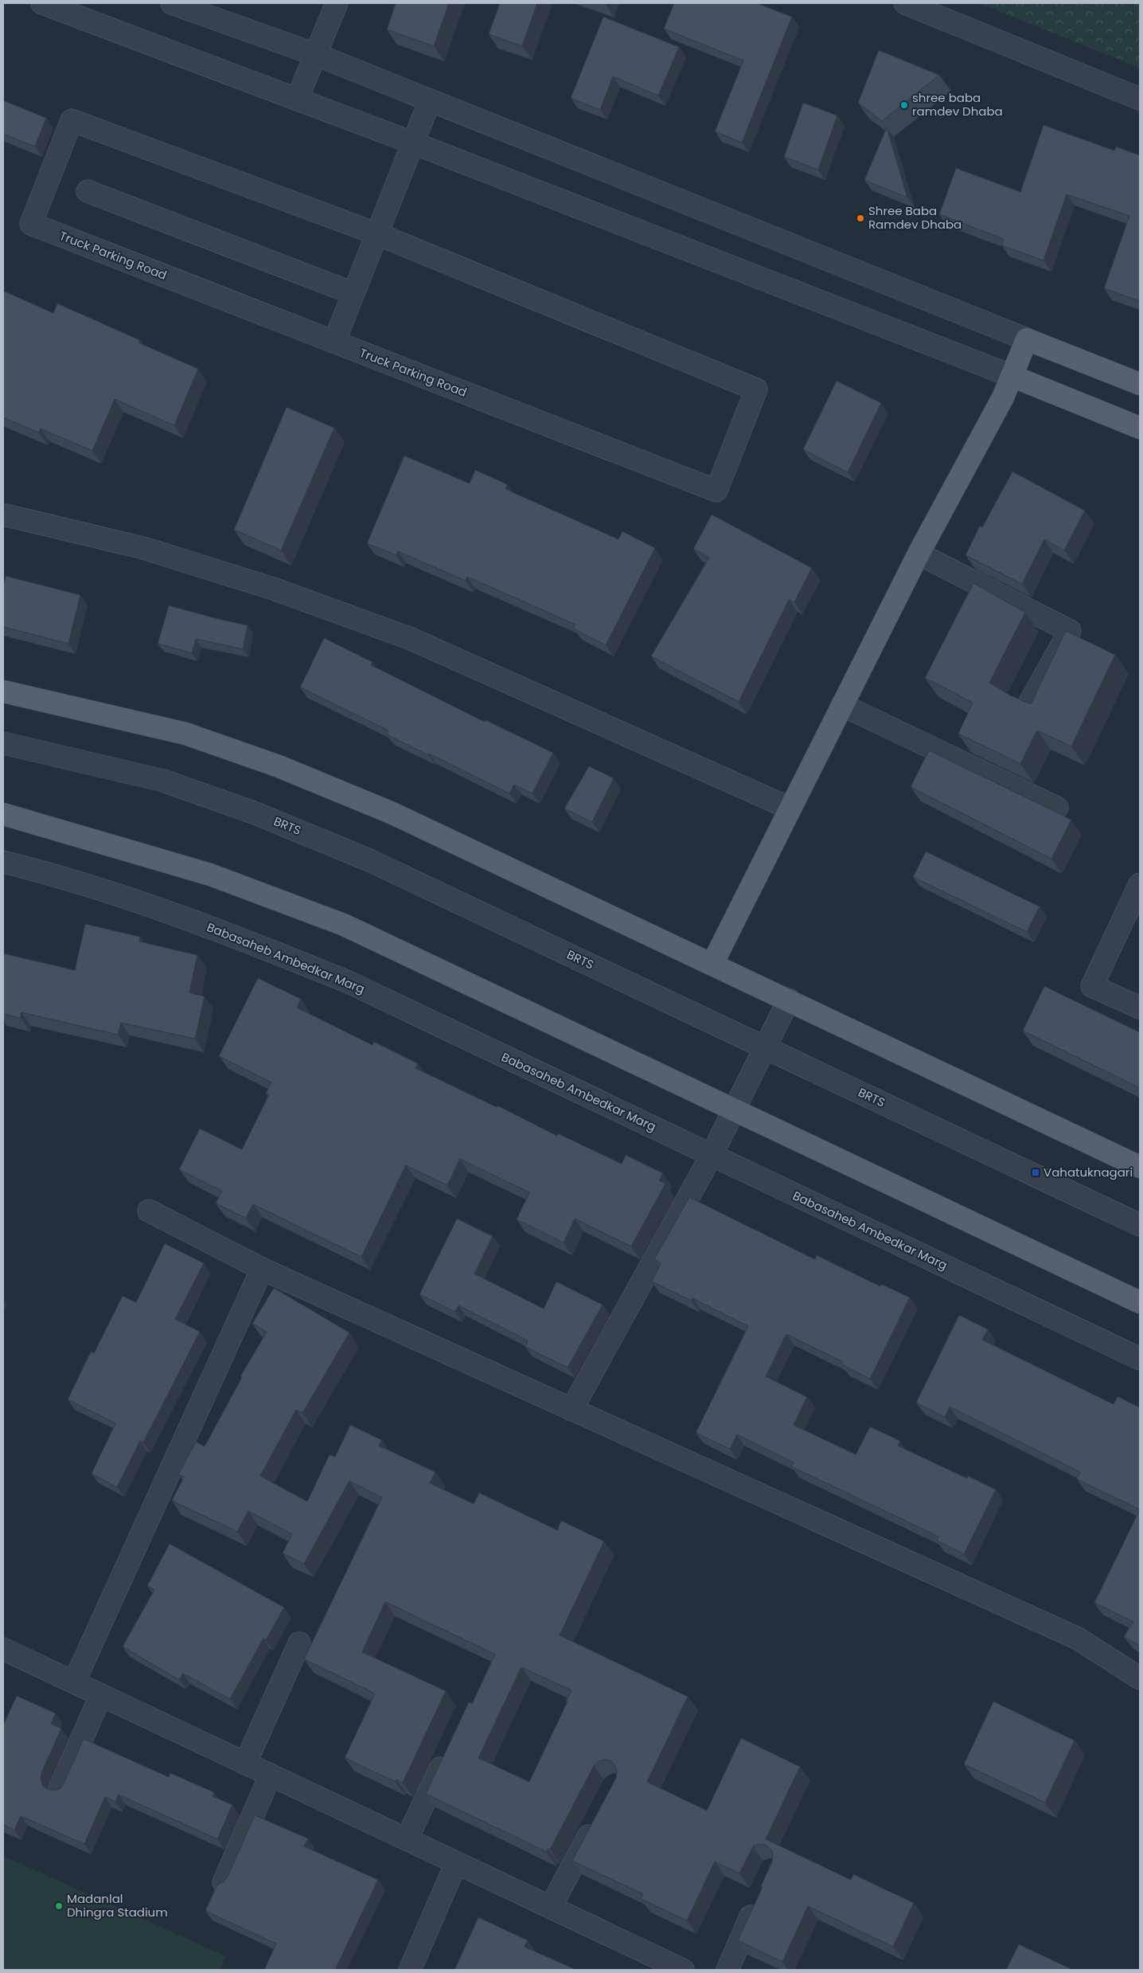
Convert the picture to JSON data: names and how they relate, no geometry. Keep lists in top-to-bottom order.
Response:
{
  "streets": {
    "street": ["Truck Parking Road", "BRTS", "Babasaheb Ambedkar Marg"]
  },
  "places": {
    "other": ["shree baba ramdev Dhaba", "Shree Baba Ramdev Dhaba", "Madanlal Dhingra Stadium"],
    "transit": ["Vahatuknagari"]
  }
}
